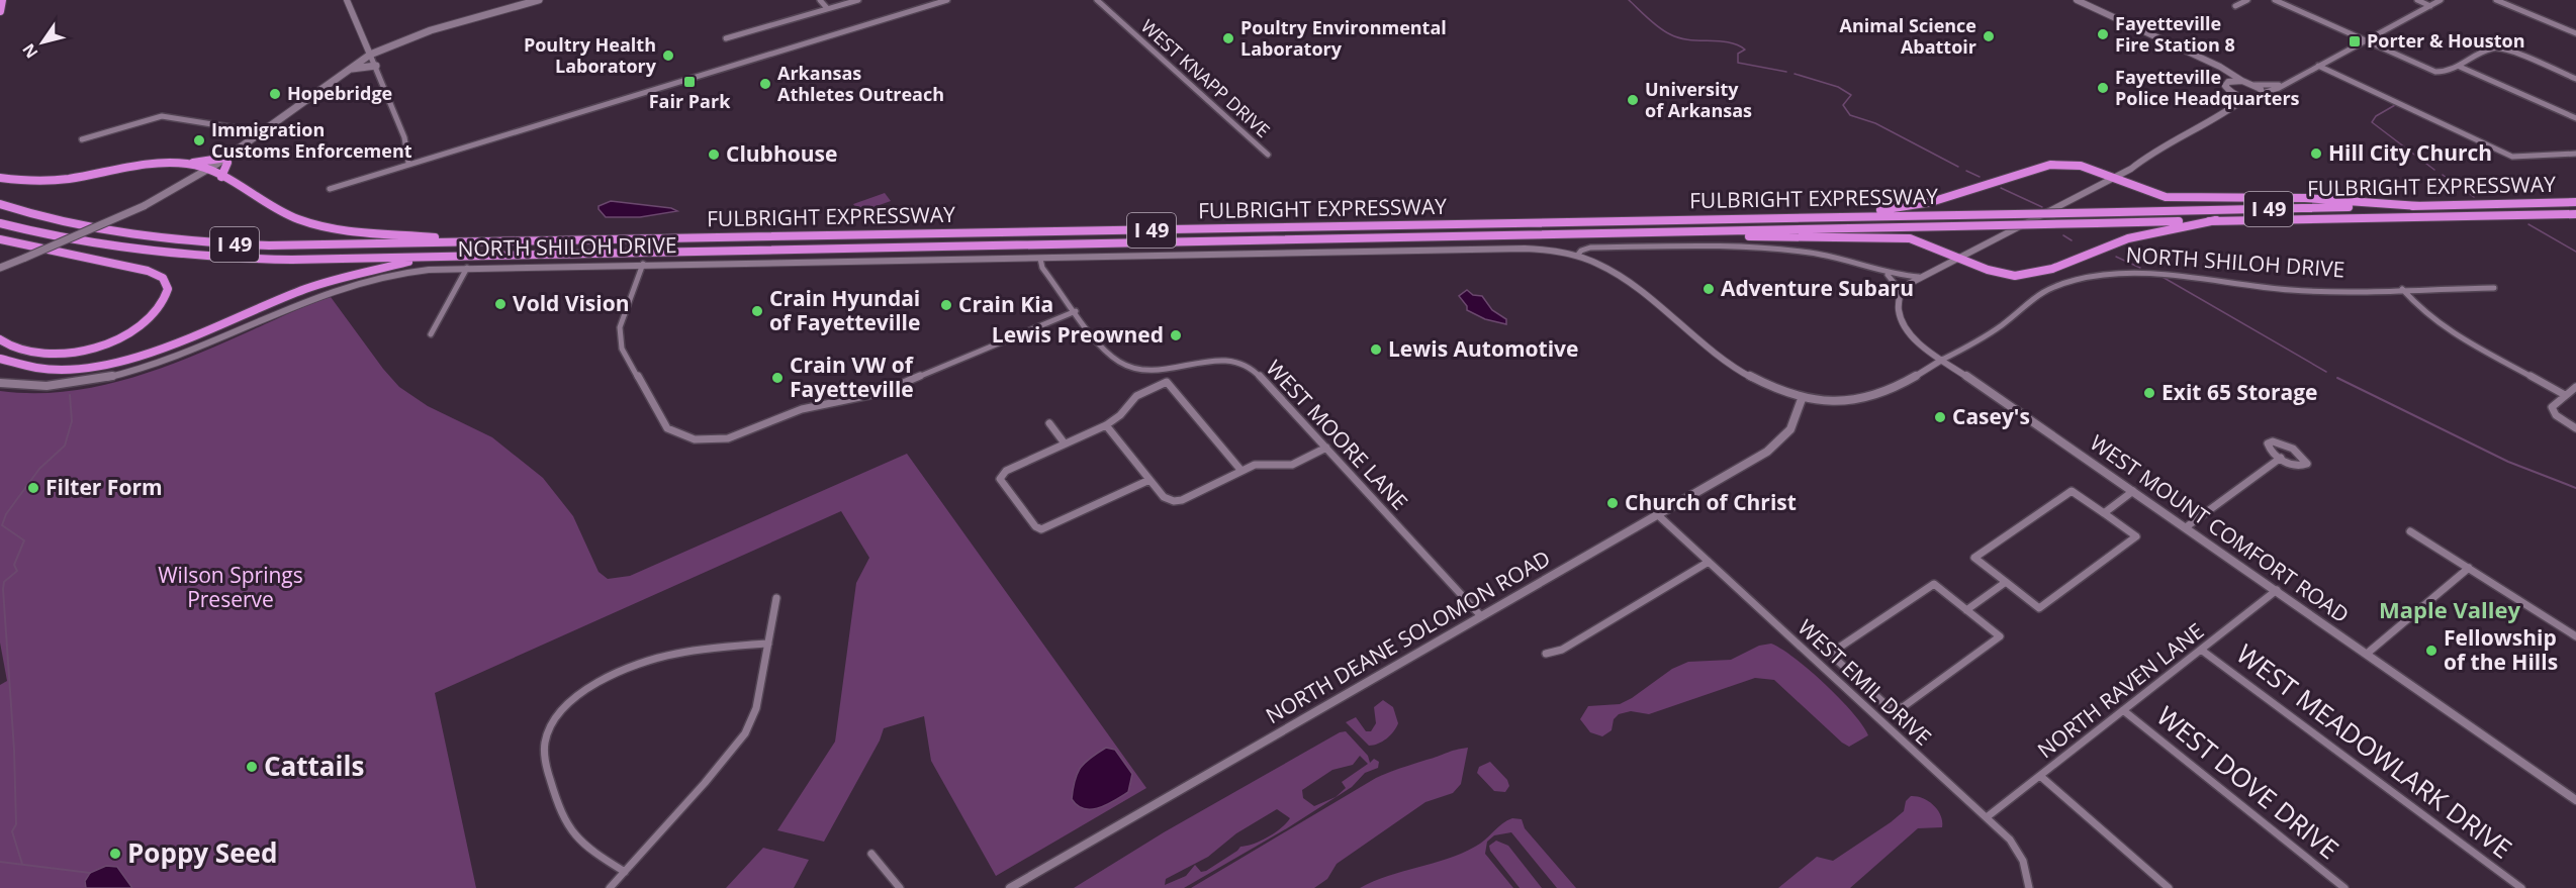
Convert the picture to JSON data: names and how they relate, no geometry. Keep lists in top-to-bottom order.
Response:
{
  "streets": {
    "highway": ["FULBRIGHT EXPRESSWAY", "I 49"],
    "street": [
      "WEST KNAPP DRIVE",
      "NORTH SHILOH DRIVE",
      "WEST MOORE LANE",
      "WEST MOUNT COMFORT ROAD",
      "NORTH DEANE SOLOMON ROAD",
      "WEST EMIL DRIVE",
      "NORTH RAVEN LANE",
      "WEST MEADOWLARK DRIVE",
      "WEST DOVE DRIVE"
    ]
  },
  "crossings": [
    ["NORTH SHILOH DRIVE", "WEST MOORE LANE"],
    ["NORTH SHILOH DRIVE", "WEST MOUNT COMFORT ROAD"],
    ["NORTH SHILOH DRIVE", "NORTH DEANE SOLOMON ROAD"],
    ["WEST MOORE LANE", "NORTH DEANE SOLOMON ROAD"],
    ["WEST MOUNT COMFORT ROAD", "NORTH RAVEN LANE"],
    ["NORTH DEANE SOLOMON ROAD", "WEST EMIL DRIVE"],
    ["WEST EMIL DRIVE", "NORTH RAVEN LANE"],
    ["NORTH RAVEN LANE", "WEST MEADOWLARK DRIVE"],
    ["NORTH RAVEN LANE", "WEST DOVE DRIVE"]
  ],
  "districts": ["Maple Valley"],
  "parks": ["Wilson Springs Preserve"],
  "places": {
    "other": [
      "Fayetteville Fire Station 8",
      "Animal Science Abattoir",
      "Poultry Environmental Laboratory",
      "Poultry Health Laboratory",
      "Arkansas Athletes Outreach",
      "Fayetteville Police Headquarters",
      "Hopebridge",
      "University of Arkansas",
      "Immigration Customs Enforcement",
      "Hill City Church",
      "Clubhouse",
      "Adventure Subaru",
      "Vold Vision",
      "Crain Kia",
      "Crain Hyundai of Fayetteville",
      "Lewis Preowned",
      "Lewis Automotive",
      "Crain VW of Fayetteville",
      "Exit 65 Storage",
      "Casey's",
      "Filter Form",
      "Church of Christ",
      "Fellowship of the Hills",
      "Cattails",
      "Poppy Seed"
    ],
    "transit": ["Porter & Houston", "Fair Park"]
  },
  "north": "bottom left"
}
